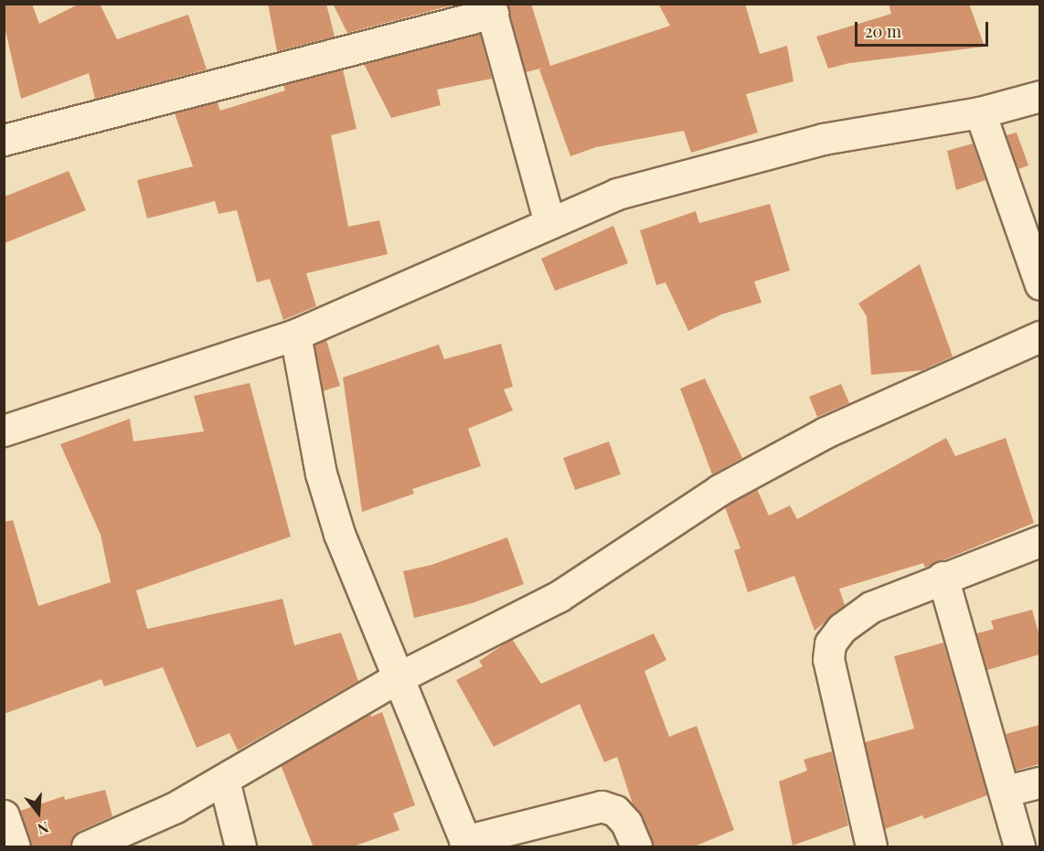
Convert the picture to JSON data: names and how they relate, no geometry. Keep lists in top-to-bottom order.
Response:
{
  "scale_bar": "20 m",
  "north": "bottom"
}
